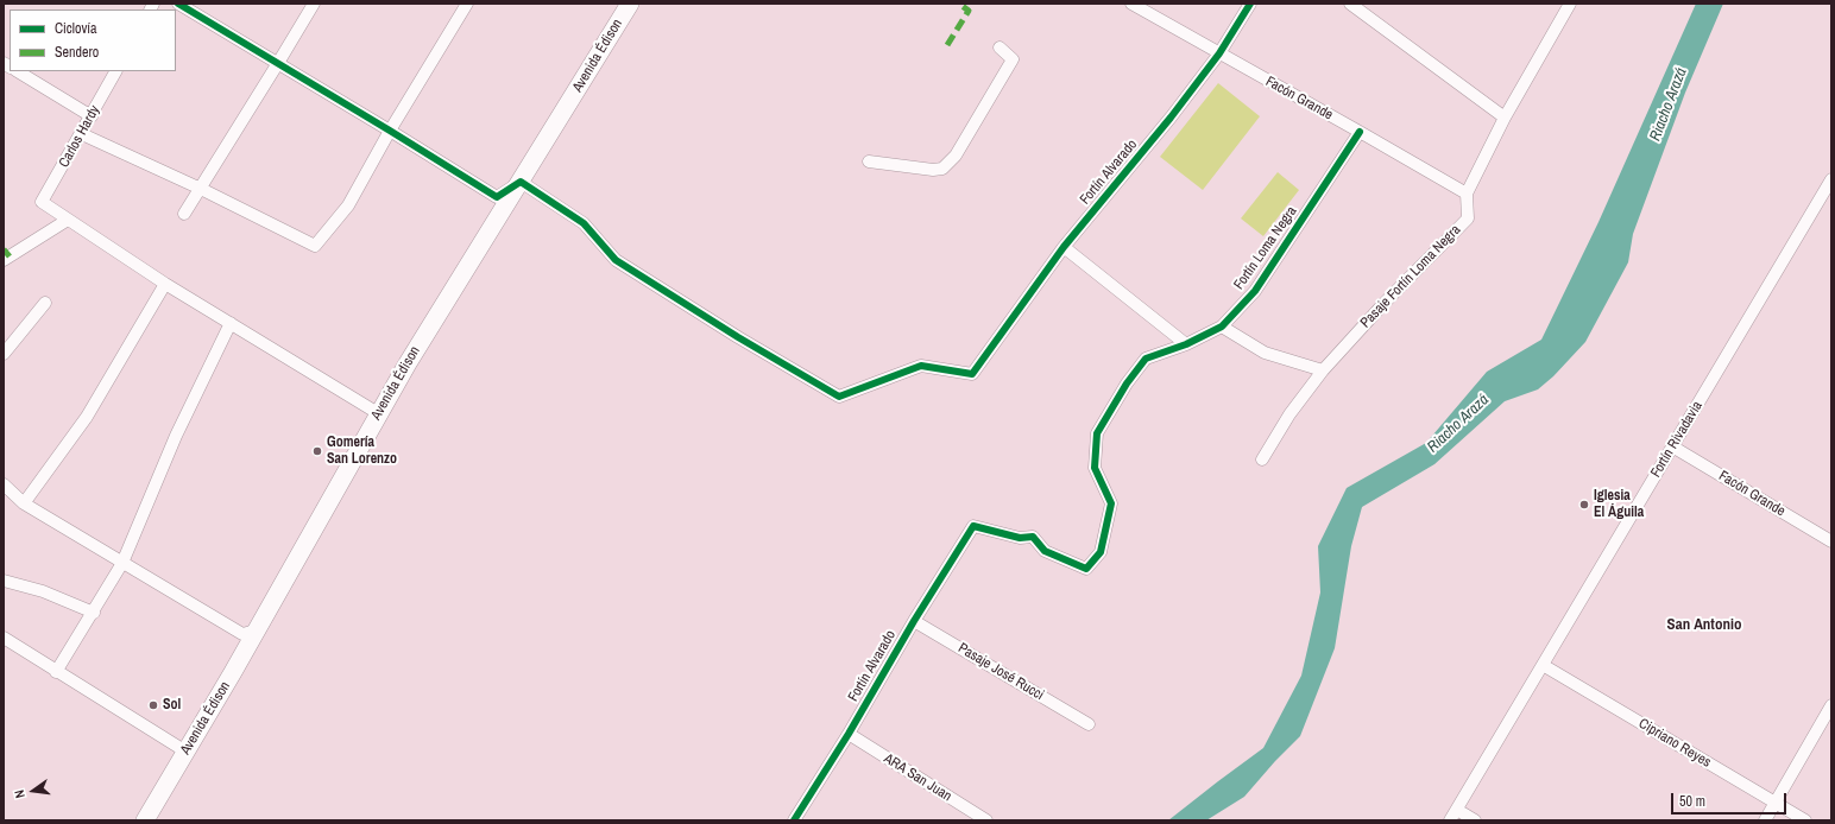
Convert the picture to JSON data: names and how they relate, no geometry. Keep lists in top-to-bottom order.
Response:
{
  "streets": {
    "main road": ["Avenida Édison"],
    "street": [
      "Facón Grande",
      "Carlos Hardy",
      "Fortín Alvarado",
      "Fortín Loma Negra",
      "Pasaje Fortín Loma Negra",
      "Fortín Rivadavia",
      "Pasaje José Rucci",
      "Cipriano Reyes",
      "ARA San Juan"
    ]
  },
  "crossings": [
    ["Avenida Édison", "Fortín Alvarado"],
    ["Facón Grande", "Fortín Alvarado"],
    ["Facón Grande", "Fortín Loma Negra"],
    ["Facón Grande", "Pasaje Fortín Loma Negra"],
    ["Facón Grande", "Fortín Rivadavia"],
    ["Fortín Alvarado", "Fortín Loma Negra"],
    ["Fortín Alvarado", "Pasaje José Rucci"],
    ["Fortín Alvarado", "ARA San Juan"],
    ["Fortín Rivadavia", "Cipriano Reyes"]
  ],
  "districts": ["San Antonio"],
  "water": ["Riacho Arazá"],
  "places": ["Gomería San Lorenzo", "Iglesia El Águila", "Sol"],
  "legend": ["Ciclovía", "Sendero"],
  "scale_bar": "50 m",
  "north": "left"
}
